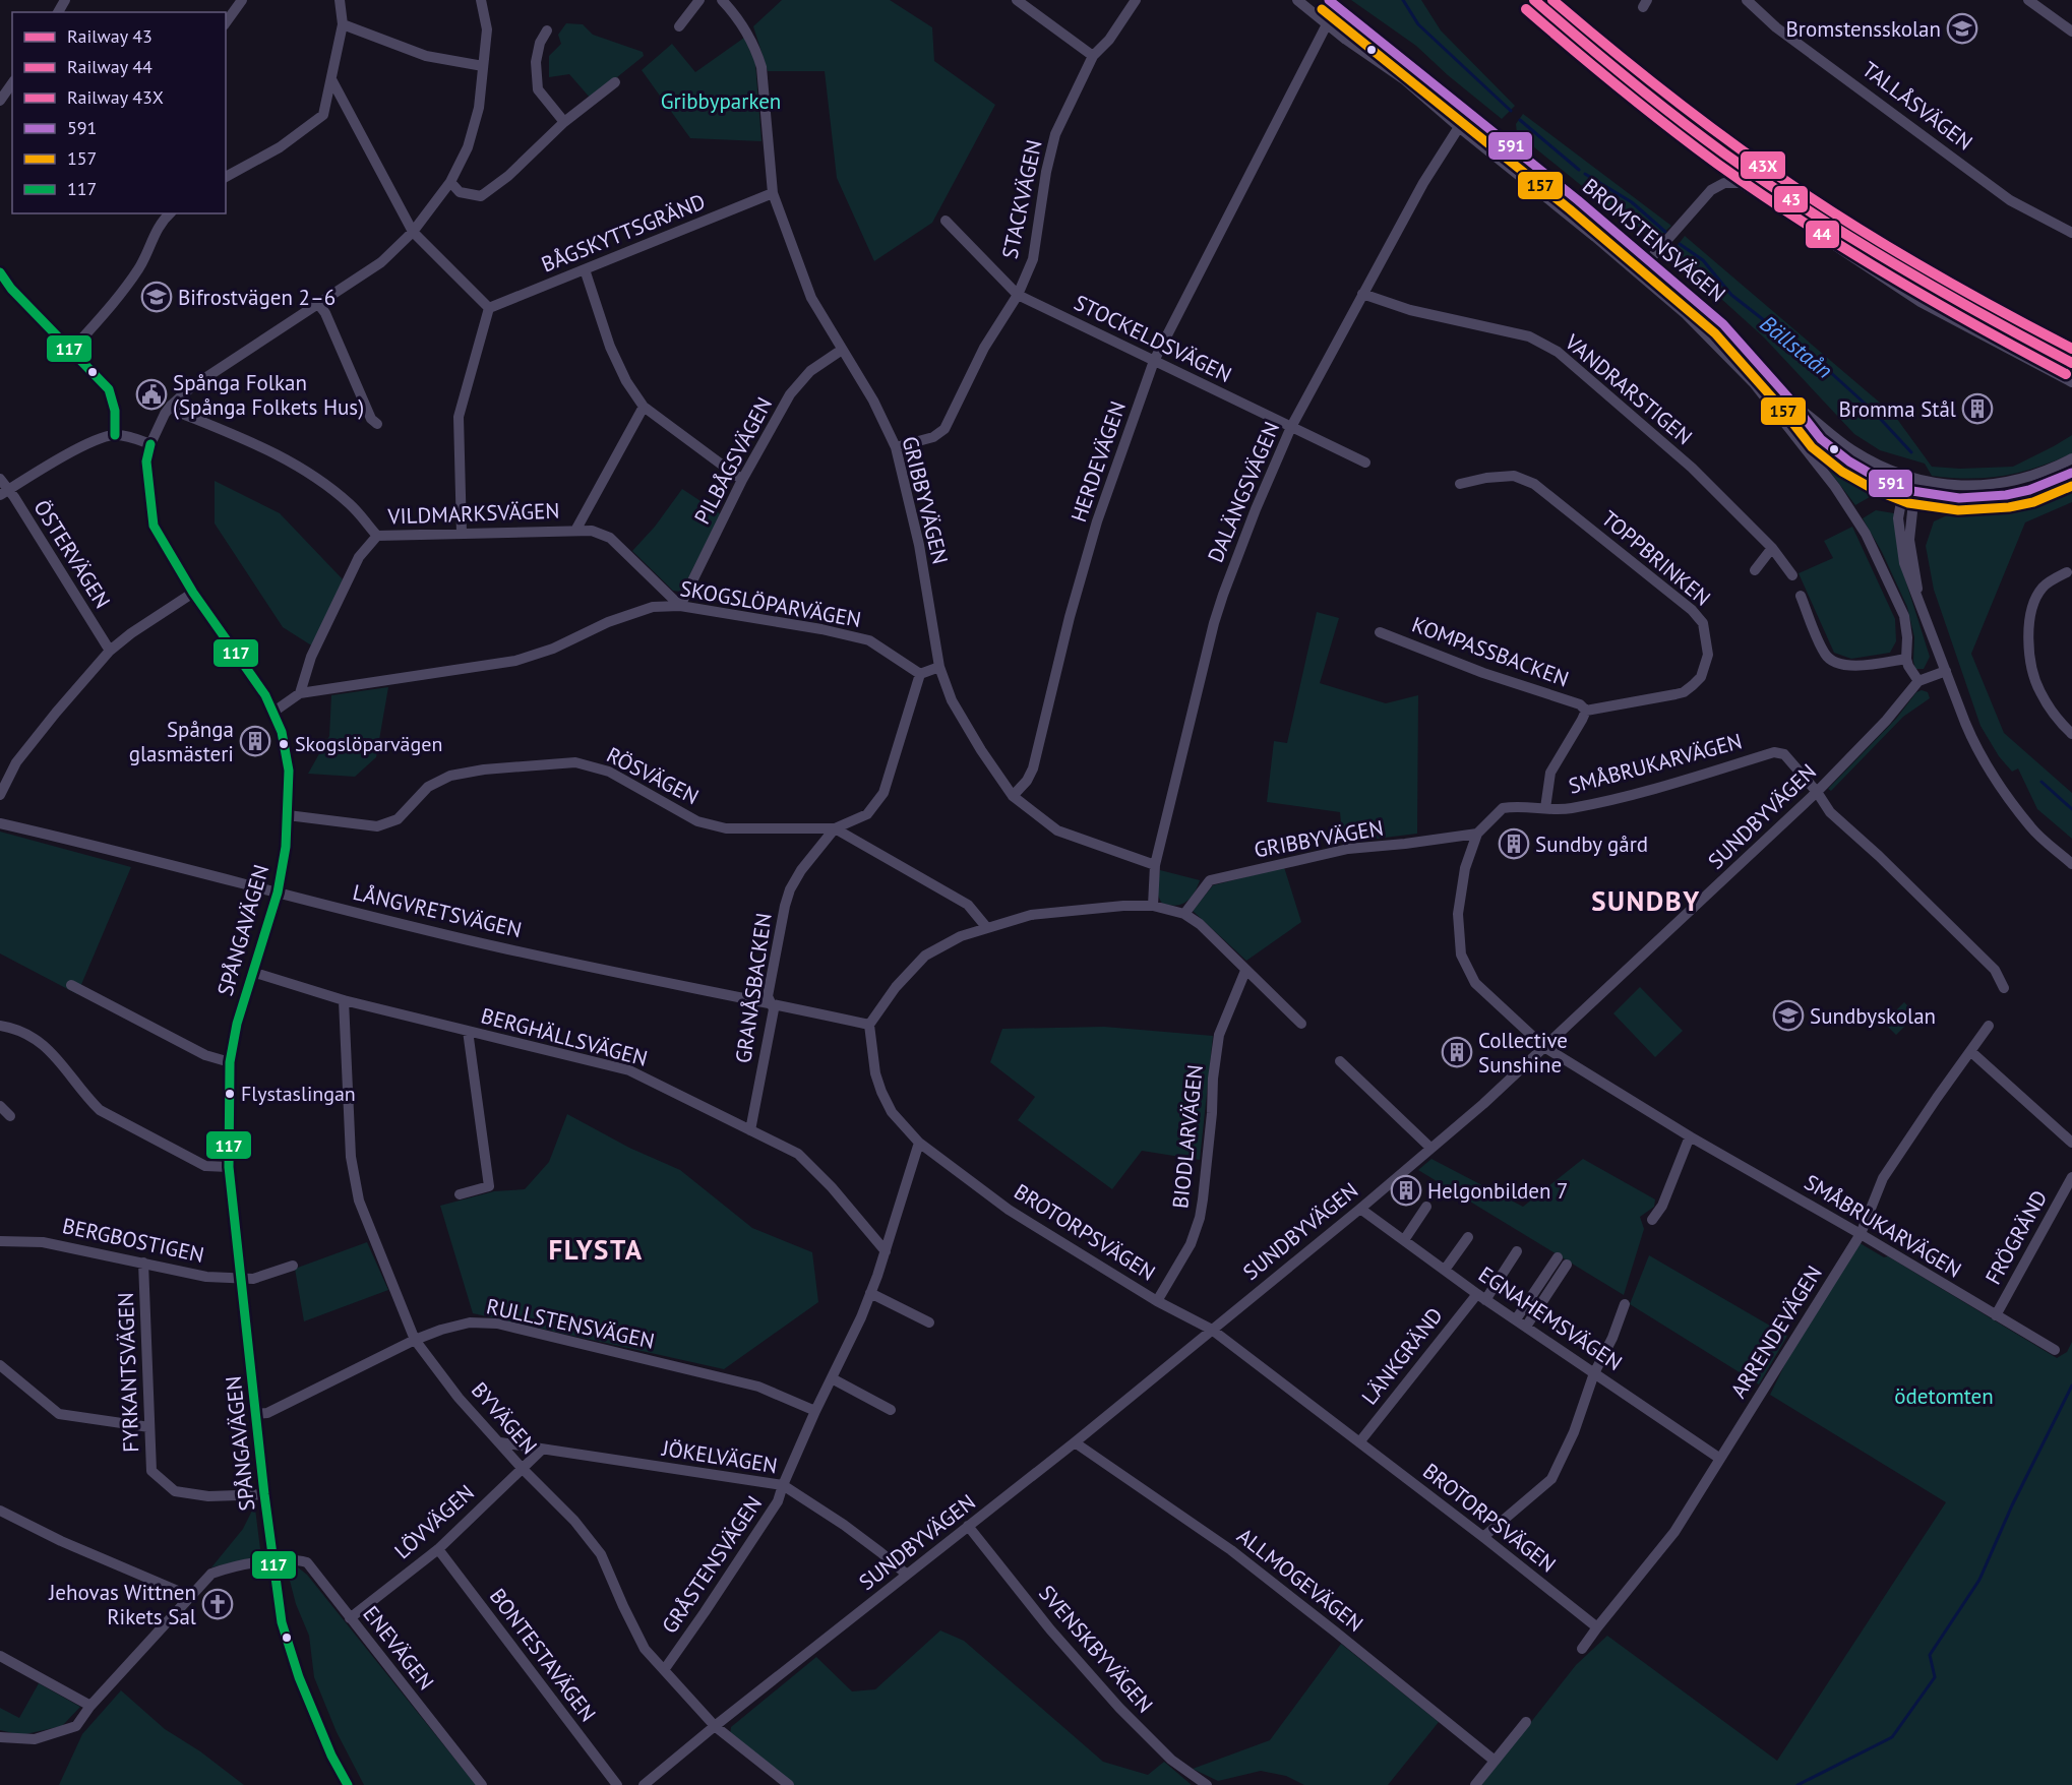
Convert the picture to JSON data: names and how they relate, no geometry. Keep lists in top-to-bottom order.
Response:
{
  "streets": {
    "street": [
      "TALLÅSVÄGEN",
      "STACKVÄGEN",
      "BÅGSKYTTSGRÄND",
      "BROMSTENSVÄGEN",
      "STOCKELDSVÄGEN",
      "VANDRARSTIGEN",
      "PILBÅGSVÄGEN",
      "HERDEVÄGEN",
      "DALÄNGSVÄGEN",
      "GRIBBYVÄGEN",
      "VILDMARKSVÄGEN",
      "ÖSTERVÄGEN",
      "TOPPBRINKEN",
      "SKOGSLÖPARVÄGEN",
      "KOMPASSBACKEN",
      "SMÅBRUKARVÄGEN",
      "RÖSVÄGEN",
      "SUNDBYVÄGEN",
      "LÅNGVRETSVÄGEN",
      "SPÅNGAVÄGEN",
      "GRANÅSBACKEN",
      "BERGHÄLLSVÄGEN",
      "BIODLARVÄGEN",
      "BROTORPSVÄGEN",
      "FRÖGRÄND",
      "BERGBOSTIGEN",
      "EGNAHEMSVÄGEN",
      "RULLSTENSVÄGEN",
      "ARRENDEVÄGEN",
      "LÄNKGRÄND",
      "FYRKANTSVÄGEN",
      "BYVÄGEN",
      "JÖKELVÄGEN",
      "LÖVVÄGEN",
      "GRÅSTENSVÄGEN",
      "ALLMOGEVÄGEN",
      "ENEVÄGEN",
      "SVENSKBYVÄGEN",
      "BONTESTAVÄGEN"
    ]
  },
  "crossings": [
    ["STACKVÄGEN", "STOCKELDSVÄGEN"],
    ["STACKVÄGEN", "GRIBBYVÄGEN"],
    ["BÅGSKYTTSGRÄND", "GRIBBYVÄGEN"],
    ["STOCKELDSVÄGEN", "HERDEVÄGEN"],
    ["STOCKELDSVÄGEN", "DALÄNGSVÄGEN"],
    ["VANDRARSTIGEN", "DALÄNGSVÄGEN"],
    ["PILBÅGSVÄGEN", "GRIBBYVÄGEN"],
    ["PILBÅGSVÄGEN", "VILDMARKSVÄGEN"],
    ["PILBÅGSVÄGEN", "SKOGSLÖPARVÄGEN"],
    ["HERDEVÄGEN", "GRIBBYVÄGEN"],
    ["DALÄNGSVÄGEN", "GRIBBYVÄGEN"],
    ["GRIBBYVÄGEN", "SMÅBRUKARVÄGEN"],
    ["VILDMARKSVÄGEN", "SKOGSLÖPARVÄGEN"],
    ["VILDMARKSVÄGEN", "SPÅNGAVÄGEN"],
    ["TOPPBRINKEN", "KOMPASSBACKEN"],
    ["SKOGSLÖPARVÄGEN", "SPÅNGAVÄGEN"],
    ["SMÅBRUKARVÄGEN", "SUNDBYVÄGEN"],
    ["SMÅBRUKARVÄGEN", "FRÖGRÄND"],
    ["SMÅBRUKARVÄGEN", "ARRENDEVÄGEN"],
    ["RÖSVÄGEN", "SPÅNGAVÄGEN"],
    ["RÖSVÄGEN", "GRANÅSBACKEN"],
    ["SUNDBYVÄGEN", "BROTORPSVÄGEN"],
    ["SUNDBYVÄGEN", "EGNAHEMSVÄGEN"],
    ["SUNDBYVÄGEN", "BYVÄGEN"],
    ["SUNDBYVÄGEN", "JÖKELVÄGEN"],
    ["SUNDBYVÄGEN", "ALLMOGEVÄGEN"],
    ["SUNDBYVÄGEN", "SVENSKBYVÄGEN"],
    ["LÅNGVRETSVÄGEN", "SPÅNGAVÄGEN"],
    ["LÅNGVRETSVÄGEN", "GRANÅSBACKEN"],
    ["LÅNGVRETSVÄGEN", "BROTORPSVÄGEN"],
    ["SPÅNGAVÄGEN", "BERGHÄLLSVÄGEN"],
    ["SPÅNGAVÄGEN", "BERGBOSTIGEN"],
    ["SPÅNGAVÄGEN", "RULLSTENSVÄGEN"],
    ["SPÅNGAVÄGEN", "FYRKANTSVÄGEN"],
    ["SPÅNGAVÄGEN", "ENEVÄGEN"],
    ["GRANÅSBACKEN", "BERGHÄLLSVÄGEN"],
    ["BERGHÄLLSVÄGEN", "BYVÄGEN"],
    ["BERGHÄLLSVÄGEN", "GRÅSTENSVÄGEN"],
    ["BIODLARVÄGEN", "BROTORPSVÄGEN"],
    ["BROTORPSVÄGEN", "ARRENDEVÄGEN"],
    ["BROTORPSVÄGEN", "LÄNKGRÄND"],
    ["BROTORPSVÄGEN", "GRÅSTENSVÄGEN"],
    ["BERGBOSTIGEN", "FYRKANTSVÄGEN"],
    ["EGNAHEMSVÄGEN", "ARRENDEVÄGEN"],
    ["EGNAHEMSVÄGEN", "LÄNKGRÄND"],
    ["RULLSTENSVÄGEN", "BYVÄGEN"],
    ["RULLSTENSVÄGEN", "GRÅSTENSVÄGEN"],
    ["BYVÄGEN", "JÖKELVÄGEN"],
    ["BYVÄGEN", "LÖVVÄGEN"],
    ["BYVÄGEN", "GRÅSTENSVÄGEN"],
    ["JÖKELVÄGEN", "LÖVVÄGEN"],
    ["JÖKELVÄGEN", "GRÅSTENSVÄGEN"],
    ["LÖVVÄGEN", "ENEVÄGEN"],
    ["LÖVVÄGEN", "BONTESTAVÄGEN"]
  ],
  "districts": ["SUNDBY", "FLYSTA"],
  "water": ["Bällstaån"],
  "parks": ["Gribbyparken", "ödetomten"],
  "places": {
    "school or university": ["Bromstensskolan", "Bifrostvägen 2–6", "Sundbyskolan"],
    "public building": ["Spånga Folkan (Spånga Folkets Hus)"],
    "building": [
      "Bromma Stål",
      "Spånga glasmästeri",
      "Sundby gård",
      "Collective Sunshine",
      "Helgonbilden 7"
    ],
    "other": ["Skogslöparvägen", "Flystaslingan"],
    "church": ["Jehovas Wittnen Rikets Sal"]
  },
  "lines": [
    "rail line 43",
    "rail line 43X",
    "transit line 591",
    "rail line 44",
    "transit line 157",
    "transit line 117"
  ],
  "legend": [
    "Railway 43",
    "Railway 44",
    "Railway 43X",
    "591",
    "157",
    "117"
  ]
}
